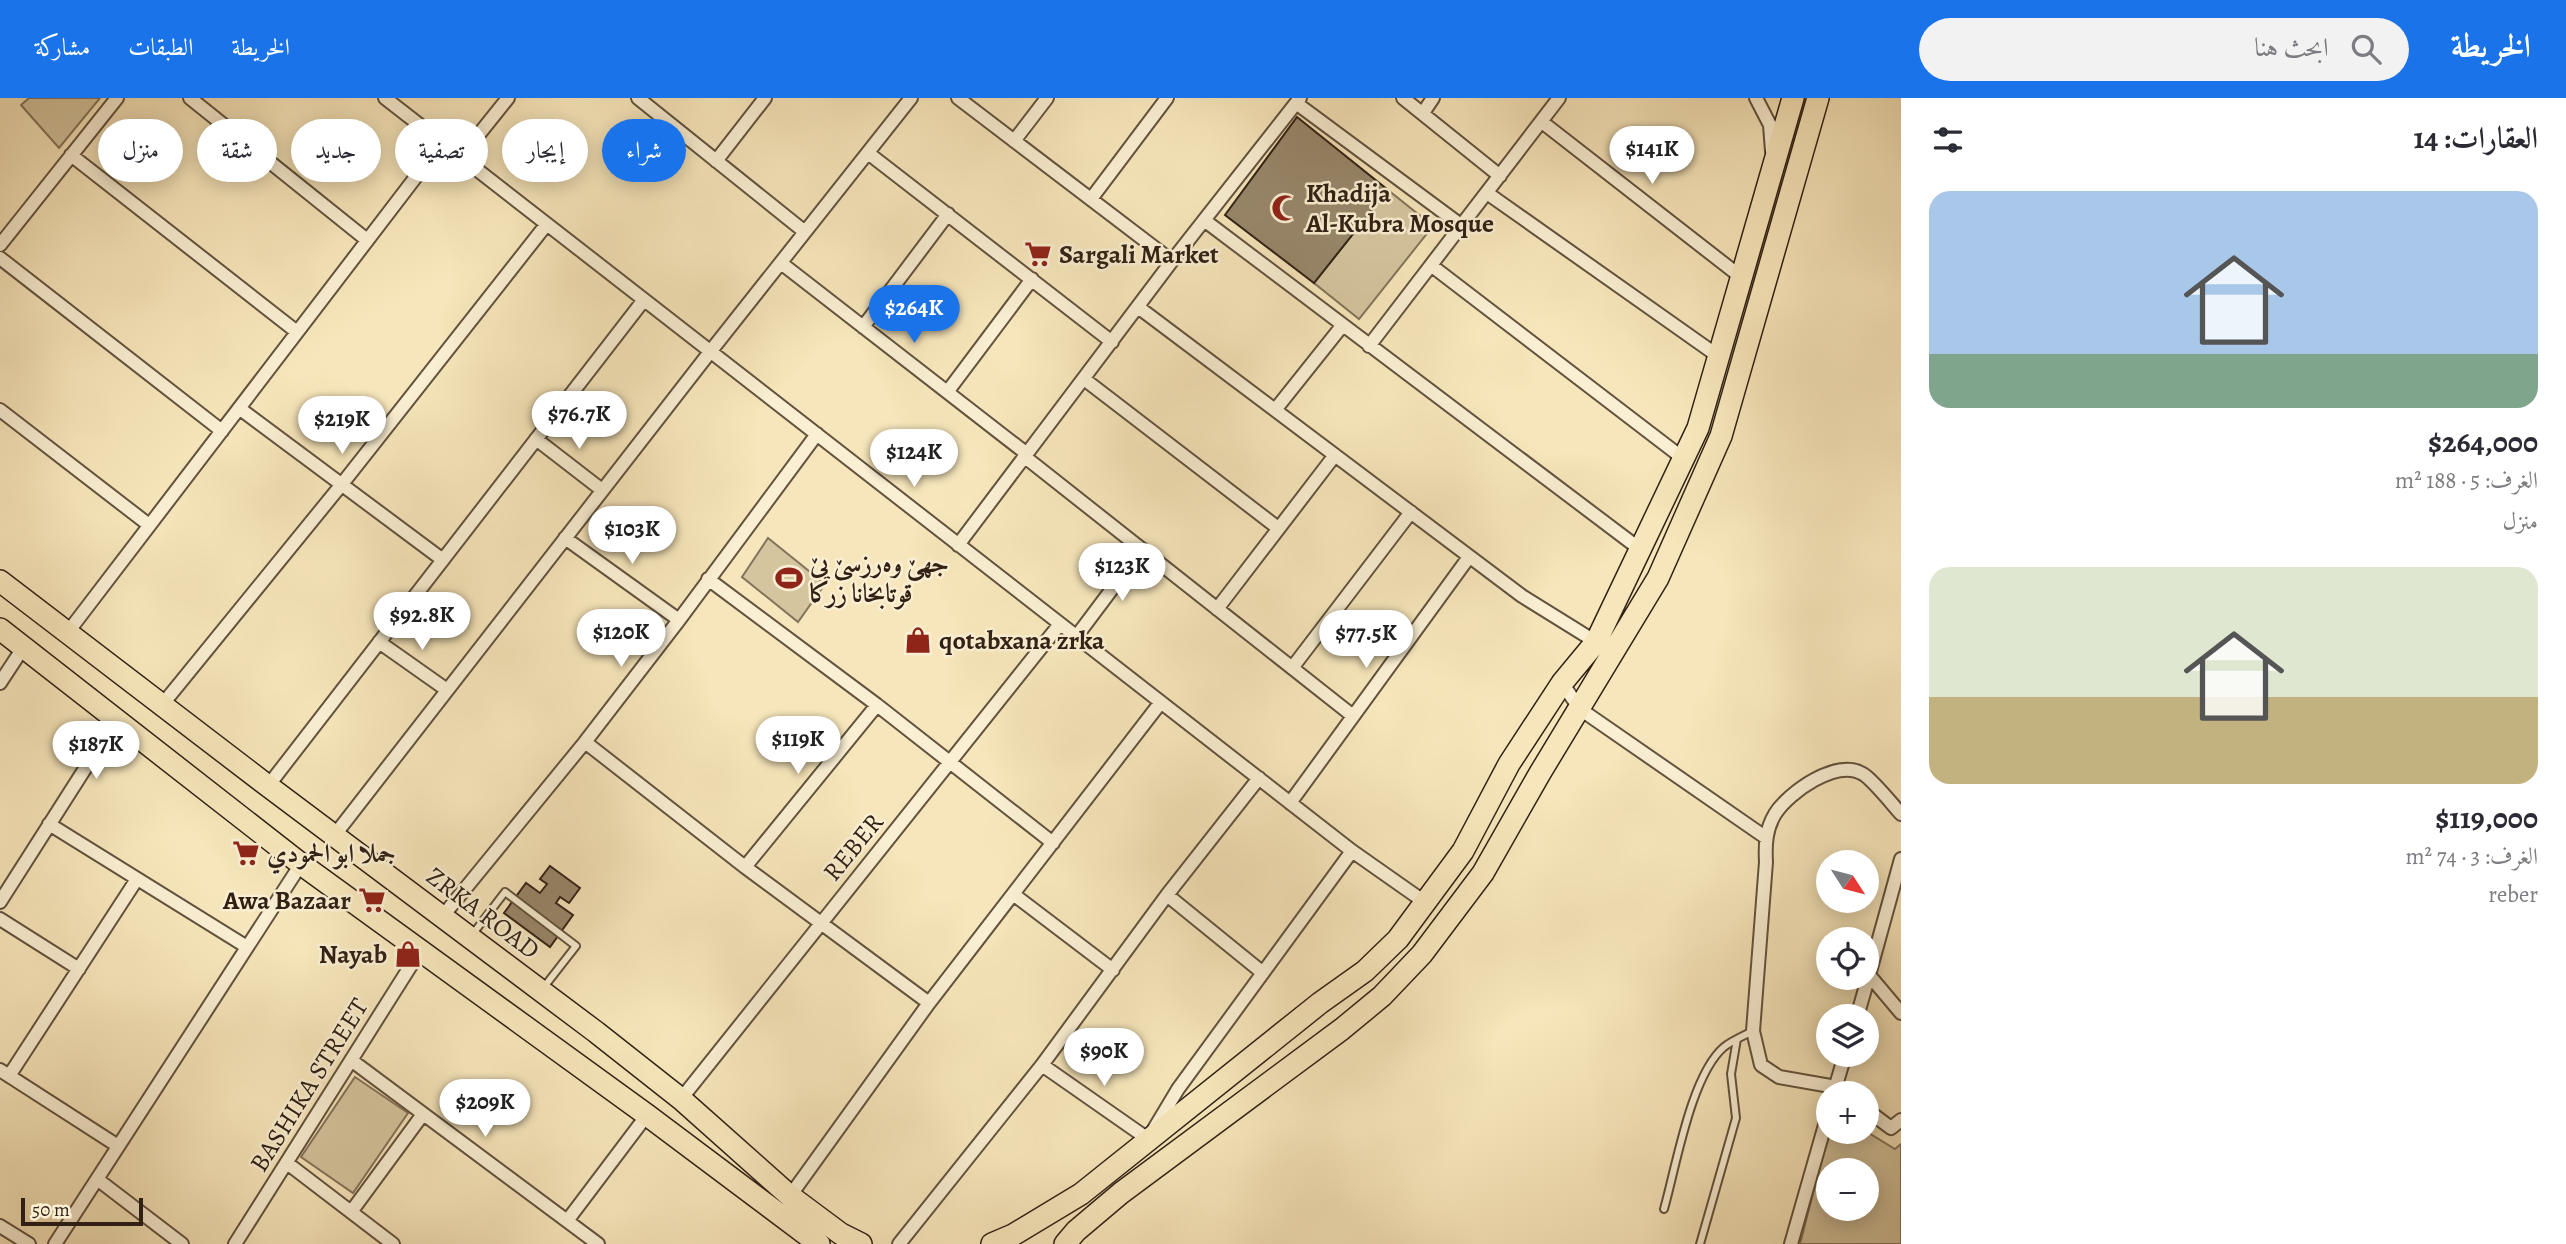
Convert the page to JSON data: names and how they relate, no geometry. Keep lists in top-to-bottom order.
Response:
{
  "streets": {
    "main road": ["ZRKA ROAD"],
    "street": ["REBER", "BASHIKA STREET"]
  },
  "crossings": [
    ["REBER", "ZRKA ROAD"]
  ],
  "places": {
    "mosque": ["Khadija Al-Kubra Mosque"],
    "supermarket": ["Sargali Market", "جملا ابو الحمودي", "Awa Bazaar"],
    "sports": ["جھێ وەرزسێ یێ قوتابخانا زرکا"],
    "shop": ["qotabxana zrka", "Nayab"]
  },
  "scale_bar": "50 m",
  "north": "bottom right",
  "page": {
    "header": "الخريطة",
    "search": "ابحث هنا",
    "nav": ["الخريطة", "الطبقات", "مشاركة"],
    "heading": "العقارات: 14",
    "chip": [
      "شراء",
      "إيجار",
      "تصفية",
      "جديد",
      "شقة",
      "منزل"
    ],
    "price": [
      "$141K",
      "$264K",
      "$76.7K",
      "$219K",
      "$124K",
      "$103K",
      "$123K",
      "$92.8K",
      "$120K",
      "$77.5K",
      "$119K",
      "$187K",
      "$90K",
      "$209K"
    ],
    "list": [
      {
        "name": "$264,000",
        "note": "الغرف: 5 · 188 m² · منزل"
      },
      {
        "name": "$119,000",
        "note": "الغرف: 3 · 74 m² · reber"
      }
    ],
    "map_buttons": ["+", "−"],
    "scale": "50 m"
  }
}
